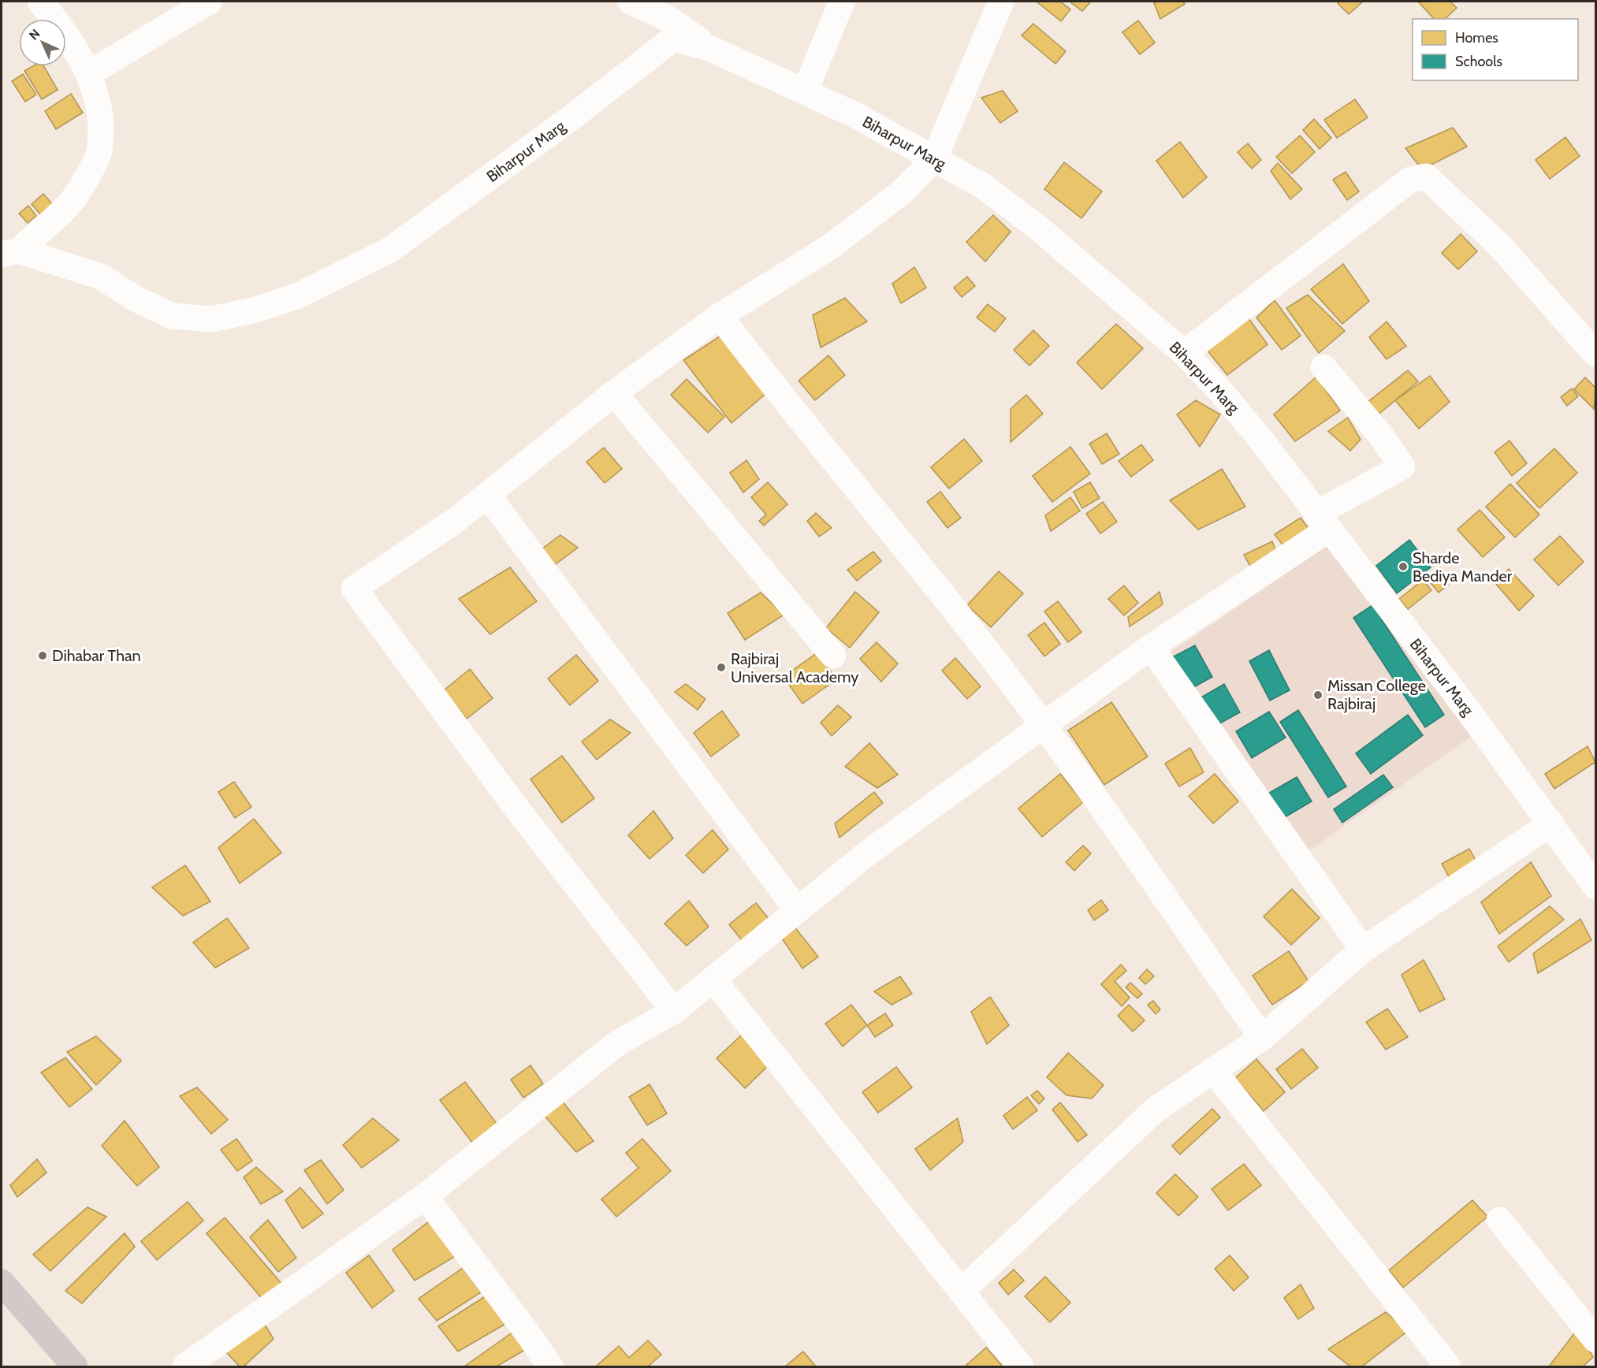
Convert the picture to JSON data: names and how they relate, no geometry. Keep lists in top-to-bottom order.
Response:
{
  "streets": {
    "street": ["Biharpur Marg"]
  },
  "places": [
    "Sharde Bediya Mander",
    "Dihabar Than",
    "Rajbiraj Universal Academy",
    "Missan College Rajbiraj"
  ],
  "legend": ["Homes", "Schools"],
  "north": "top left"
}
